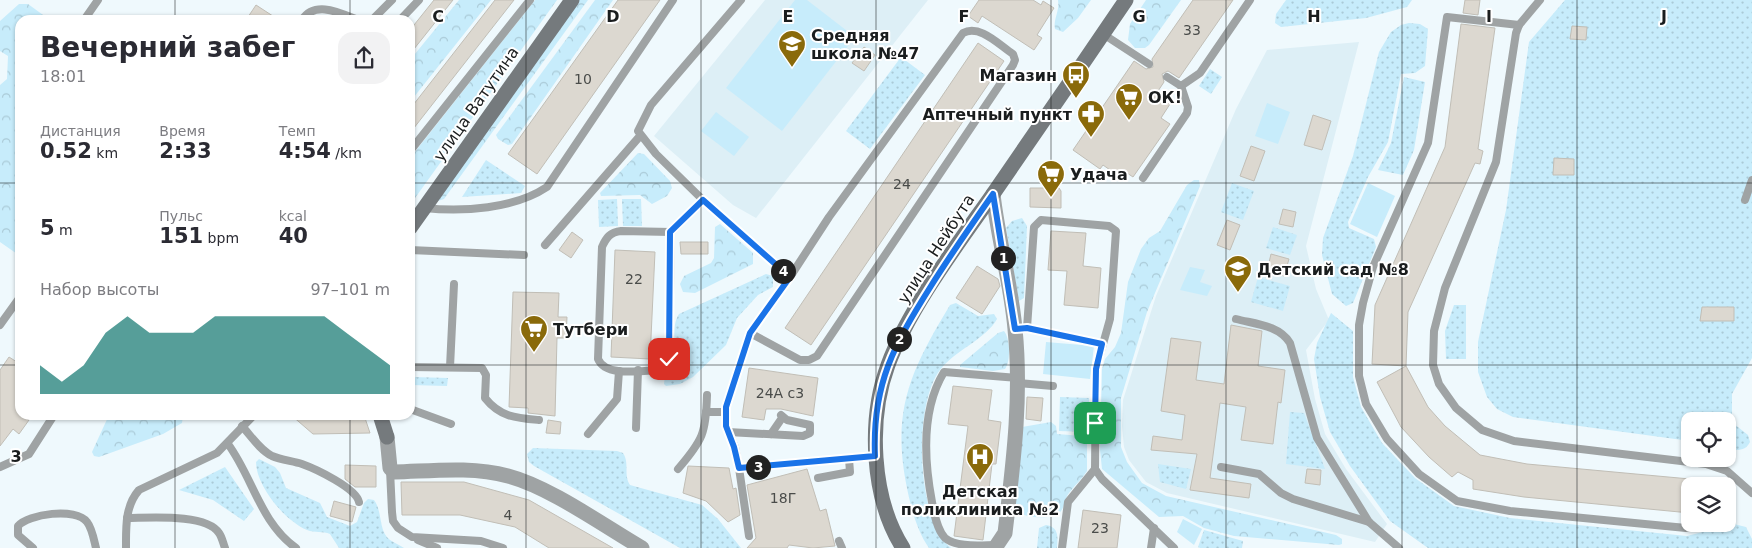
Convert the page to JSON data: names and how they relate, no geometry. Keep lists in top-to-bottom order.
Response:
{
  "streets": {
    "street": ["улица Ватутина", "улица Нейбута"]
  },
  "places": {
    "school or university": ["Средняя школа №47", "Детский сад №8"],
    "bus stop": ["Магазин"],
    "supermarket": ["ОК!", "Удача", "Тутбери"],
    "pharmacy": ["Аптечный пункт"],
    "hospital": ["Детская поликлиника №2"]
  },
  "house_numbers": [
    "33",
    "10",
    "24",
    "22",
    "24А с3",
    "18Г",
    "4",
    "23"
  ],
  "page": {
    "heading": ["Вечерний забег", "18:01"],
    "stats": [
      ["Дистанция", "0.52 km"],
      ["Время", "2:33"],
      ["Темп", "4:54 /km"],
      ["5 m"],
      ["Пульс", "151 bpm"],
      ["kcal", "40"]
    ],
    "pins": [
      "1",
      "4",
      "2",
      "3"
    ],
    "chart": ["Набор высоты", "97–101 m"]
  },
  "grid": {
    "columns": [
      "C",
      "D",
      "E",
      "F",
      "G",
      "H",
      "I",
      "J"
    ],
    "rows": ["3"]
  }
}
